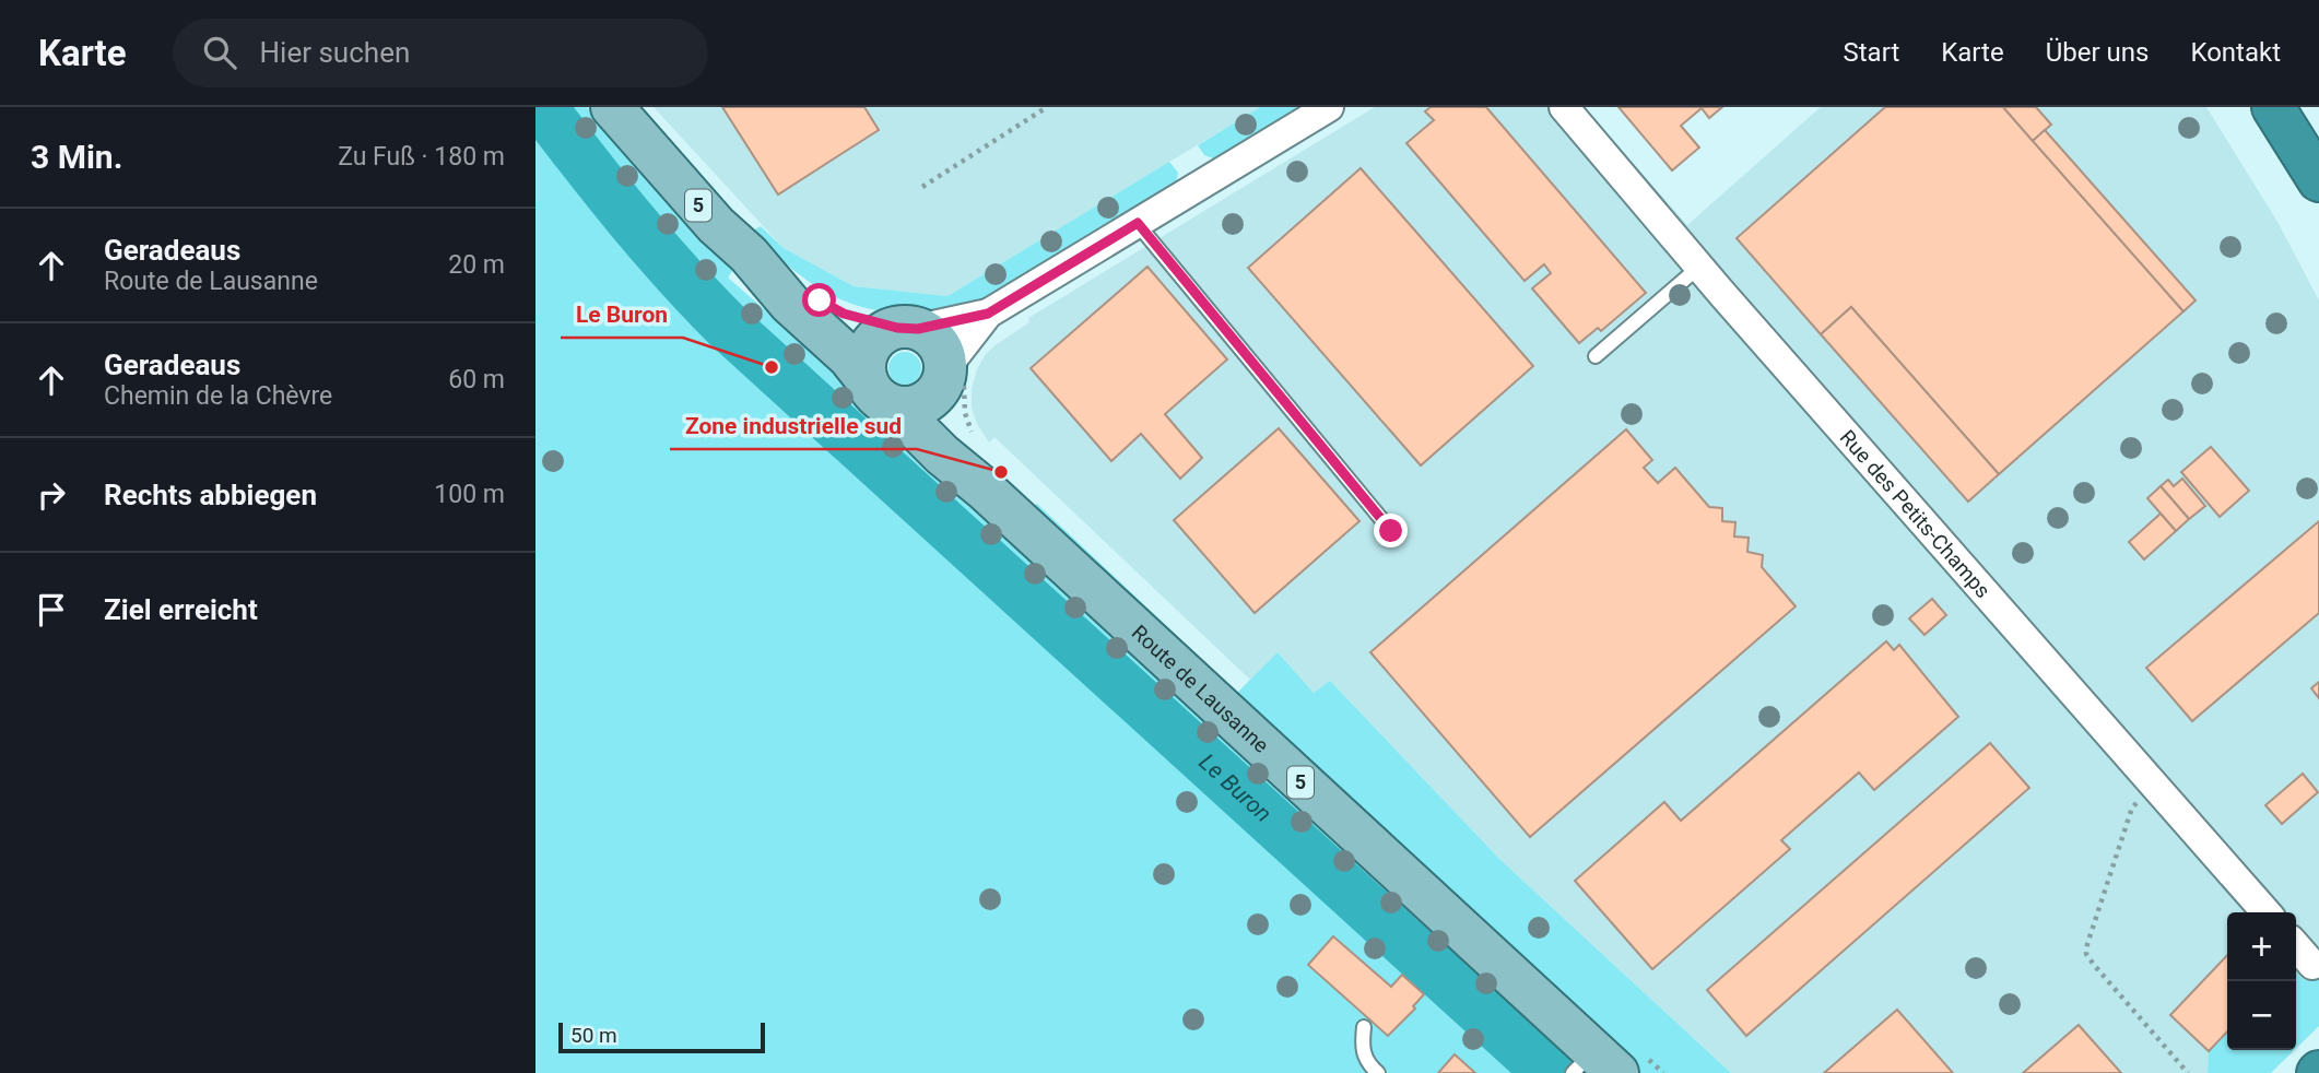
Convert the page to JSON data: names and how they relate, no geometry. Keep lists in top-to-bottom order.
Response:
{
  "streets": {
    "main road": ["5", "Route de Lausanne"],
    "street": ["Rue des Petits-Champs"]
  },
  "crossings": [
    ["5", "Route de Lausanne"]
  ],
  "water": ["Le Buron"],
  "places": ["Le Buron", "Zone industrielle sud"],
  "scale_bar": "50 m",
  "page": {
    "header": "Karte",
    "search": "Hier suchen",
    "nav": [
      "Start",
      "Karte",
      "Über uns",
      "Kontakt"
    ],
    "heading": ["3 Min.", "Zu Fuß · 180 m"],
    "list": [
      ["Geradeaus", "Route de Lausanne", "20 m"],
      ["Geradeaus", "Chemin de la Chèvre", "60 m"],
      ["Rechts abbiegen", "100 m"],
      "Ziel erreicht"
    ],
    "map_buttons": ["+", "−"],
    "scale": "50 m"
  }
}
